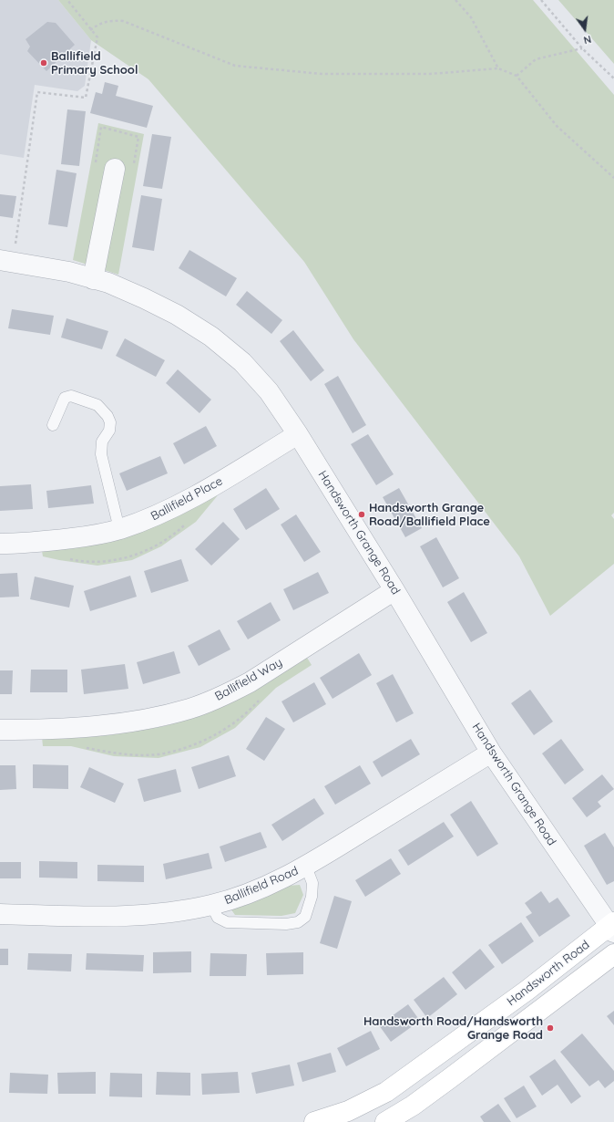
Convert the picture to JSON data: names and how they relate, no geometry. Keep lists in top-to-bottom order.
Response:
{
  "streets": {
    "main road": ["Handsworth Road"],
    "street": [
      "Ballifield Place",
      "Handsworth Grange Road",
      "Ballifield Way",
      "Ballifield Road"
    ]
  },
  "crossings": [
    ["Ballifield Place", "Handsworth Grange Road"],
    ["Handsworth Grange Road", "Ballifield Way"],
    ["Handsworth Grange Road", "Ballifield Road"],
    ["Handsworth Grange Road", "Handsworth Road"]
  ],
  "places": ["Ballifield Primary School", "Handsworth Grange Road/Ballifield Place", "Handsworth Road/Handsworth Grange Road"],
  "north": "bottom"
}
